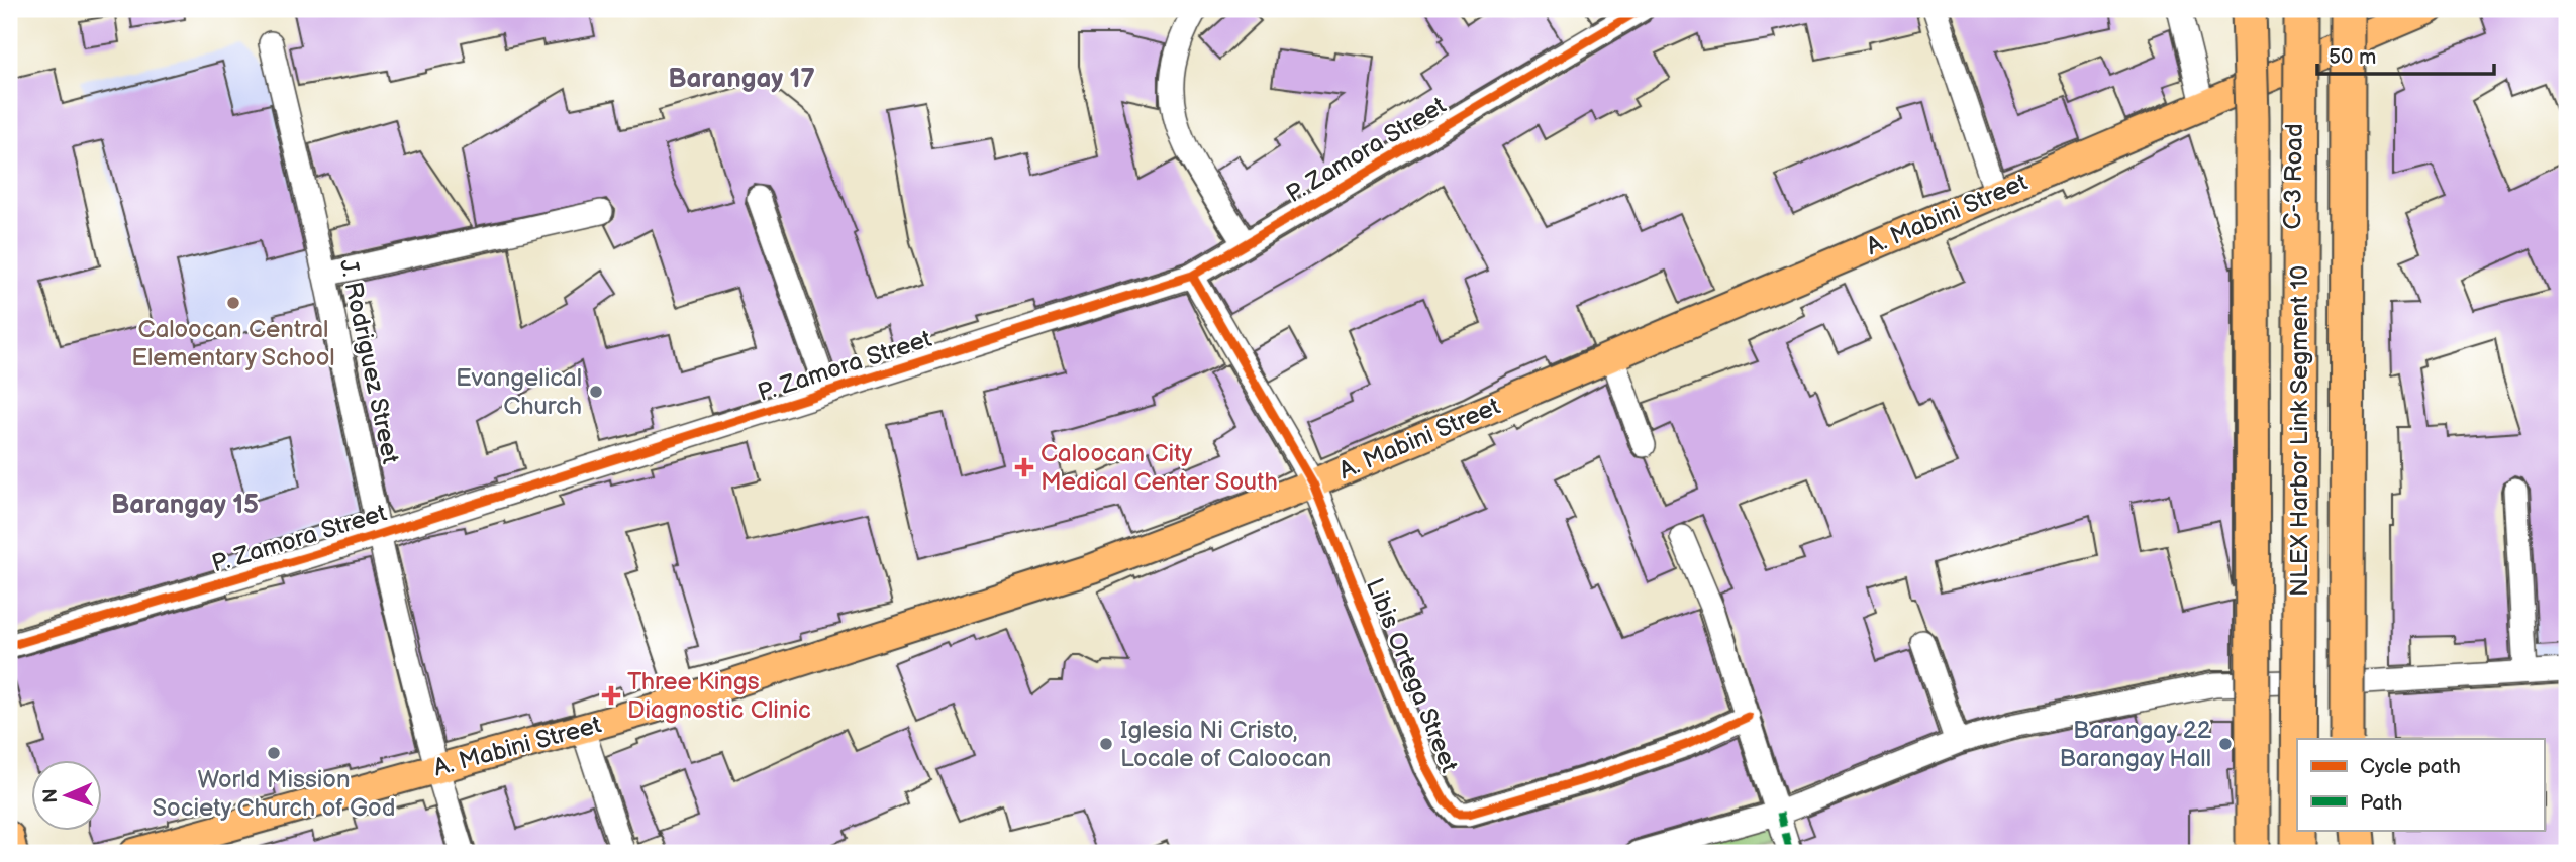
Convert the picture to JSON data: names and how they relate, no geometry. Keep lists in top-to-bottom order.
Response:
{
  "streets": {
    "highway": ["NLEX Harbor Link Segment 10"],
    "main road": ["C-3 Road", "A. Mabini Street"],
    "street": ["P. Zamora Street", "J. Rodriguez Street", "Libis Ortega Street"]
  },
  "crossings": [
    ["P. Zamora Street", "J. Rodriguez Street"],
    ["P. Zamora Street", "Libis Ortega Street"],
    ["C-3 Road", "A. Mabini Street"],
    ["C-3 Road", "NLEX Harbor Link Segment 10"],
    ["A. Mabini Street", "J. Rodriguez Street"],
    ["A. Mabini Street", "NLEX Harbor Link Segment 10"],
    ["A. Mabini Street", "Libis Ortega Street"]
  ],
  "districts": ["Barangay 17", "Barangay 15"],
  "places": {
    "other": [
      "Caloocan Central Elementary School",
      "Evangelical Church",
      "Iglesia Ni Cristo, Locale of Caloocan",
      "Barangay 22 Barangay Hall",
      "World Mission Society Church of God"
    ],
    "health": ["Caloocan City Medical Center South", "Three Kings Diagnostic Clinic"]
  },
  "legend": ["Cycle path", "Path"],
  "scale_bar": "50 m",
  "north": "left"
}
